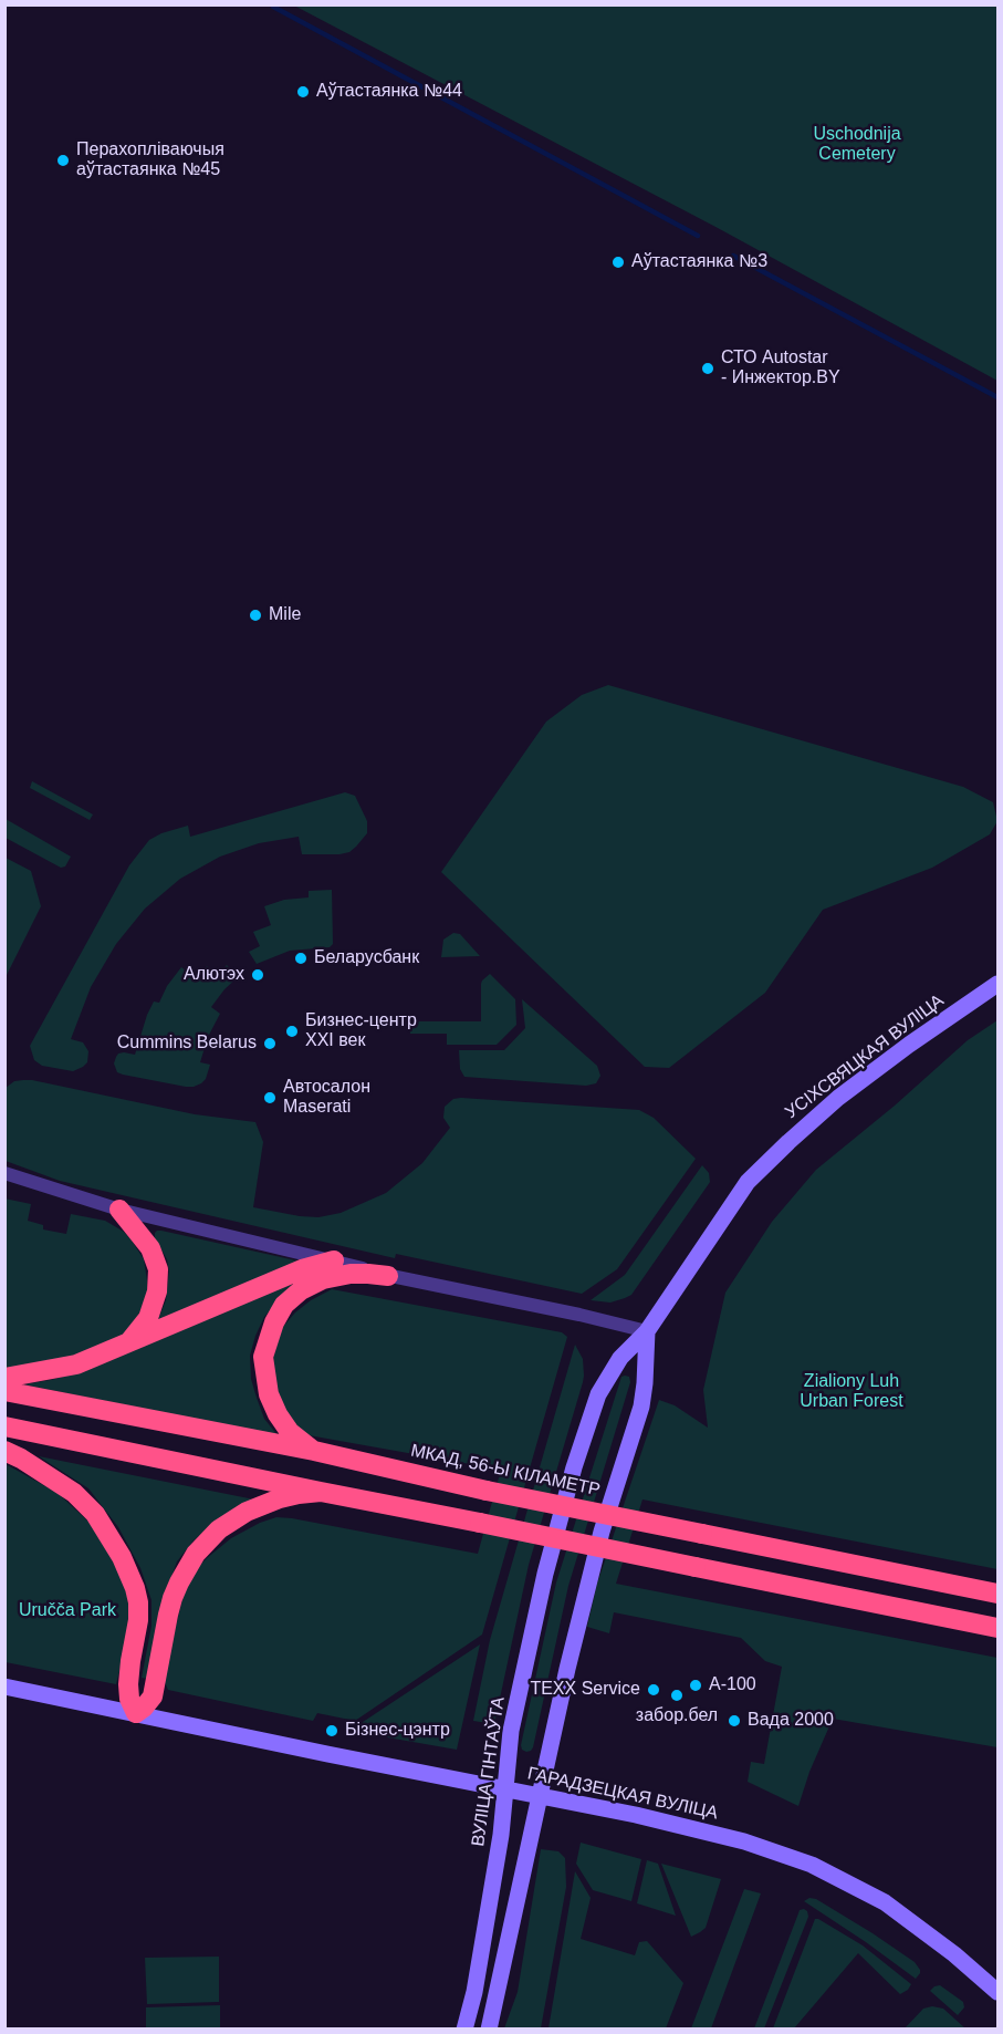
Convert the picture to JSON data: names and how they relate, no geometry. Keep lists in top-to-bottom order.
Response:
{
  "streets": {
    "highway": ["МКАД, 56-Ы КІЛАМЕТР"],
    "main road": ["УСІХСВЯЦКАЯ ВУЛІЦА", "ВУЛІЦА ГІНТАЎТА", "ГАРАДЗЕЦКАЯ ВУЛІЦА"]
  },
  "crossings": [
    ["УСІХСВЯЦКАЯ ВУЛІЦА", "ВУЛІЦА ГІНТАЎТА"],
    ["ВУЛІЦА ГІНТАЎТА", "ГАРАДЗЕЦКАЯ ВУЛІЦА"]
  ],
  "parks": ["Uschodnija Cemetery", "Zialiony Luh Urban Forest", "Uručča Park"],
  "places": [
    "Аўтастаянка №44",
    "Перахопліваючыя аўтастаянка №45",
    "Аўтастаянка №3",
    "СТО Autostar - Инжектор.BY",
    "Mile",
    "Беларусбанк",
    "Алютэх",
    "Бизнес-центр XXI век",
    "Cummins Belarus",
    "Автосалон Maserati",
    "A-100",
    "TEXX Service",
    "забор.бел",
    "Вада 2000",
    "Бізнес-цэнтр"
  ]
}
